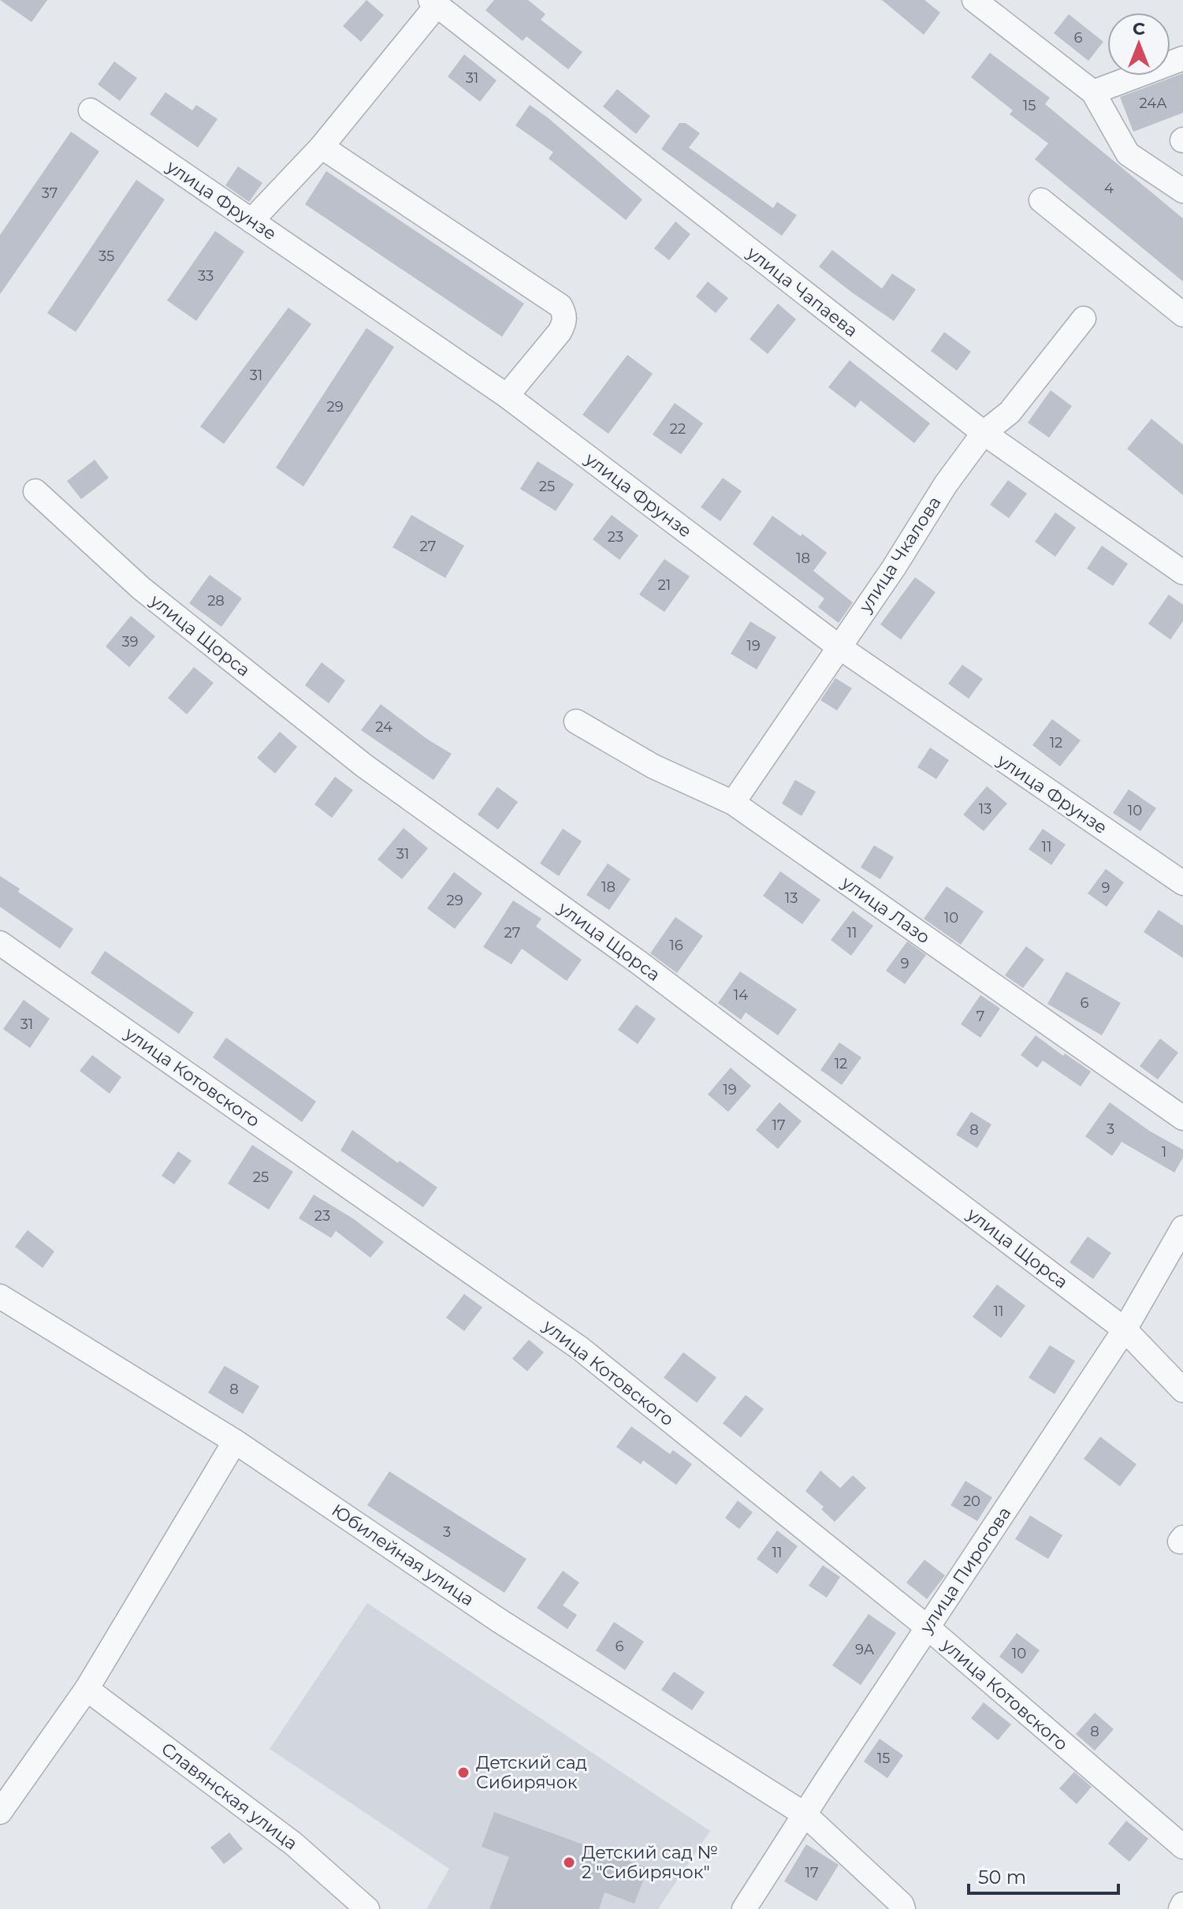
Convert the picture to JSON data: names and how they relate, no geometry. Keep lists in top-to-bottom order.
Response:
{
  "streets": {
    "street": [
      "улица Фрунзе",
      "улица Чапаева",
      "улица Чкалова",
      "улица Щорса",
      "улица Лазо",
      "улица Котовского",
      "Юбилейная улица",
      "улица Пирогова",
      "Славянская улица"
    ]
  },
  "crossings": [
    ["улица Фрунзе", "улица Чкалова"],
    ["улица Чапаева", "улица Чкалова"],
    ["улица Чкалова", "улица Лазо"],
    ["улица Щорса", "улица Пирогова"],
    ["улица Котовского", "улица Пирогова"],
    ["Юбилейная улица", "улица Пирогова"]
  ],
  "places": ["Детский сад Сибирячок", "Детский сад № 2 \"Сибирячок\""],
  "house_numbers": [
    "6",
    "31",
    "24А",
    "15",
    "4",
    "37",
    "35",
    "33",
    "31",
    "29",
    "22",
    "25",
    "23",
    "27",
    "18",
    "21",
    "28",
    "39",
    "19",
    "24",
    "12",
    "13",
    "10",
    "11",
    "31",
    "18",
    "9",
    "13",
    "29",
    "10",
    "27",
    "11",
    "16",
    "9",
    "14",
    "6",
    "7",
    "31",
    "12",
    "19",
    "17",
    "3",
    "8",
    "1",
    "25",
    "23",
    "11",
    "8",
    "20",
    "3",
    "11",
    "6",
    "9А",
    "10",
    "8",
    "15",
    "17"
  ],
  "scale_bar": "50 m",
  "north": "top"
}
